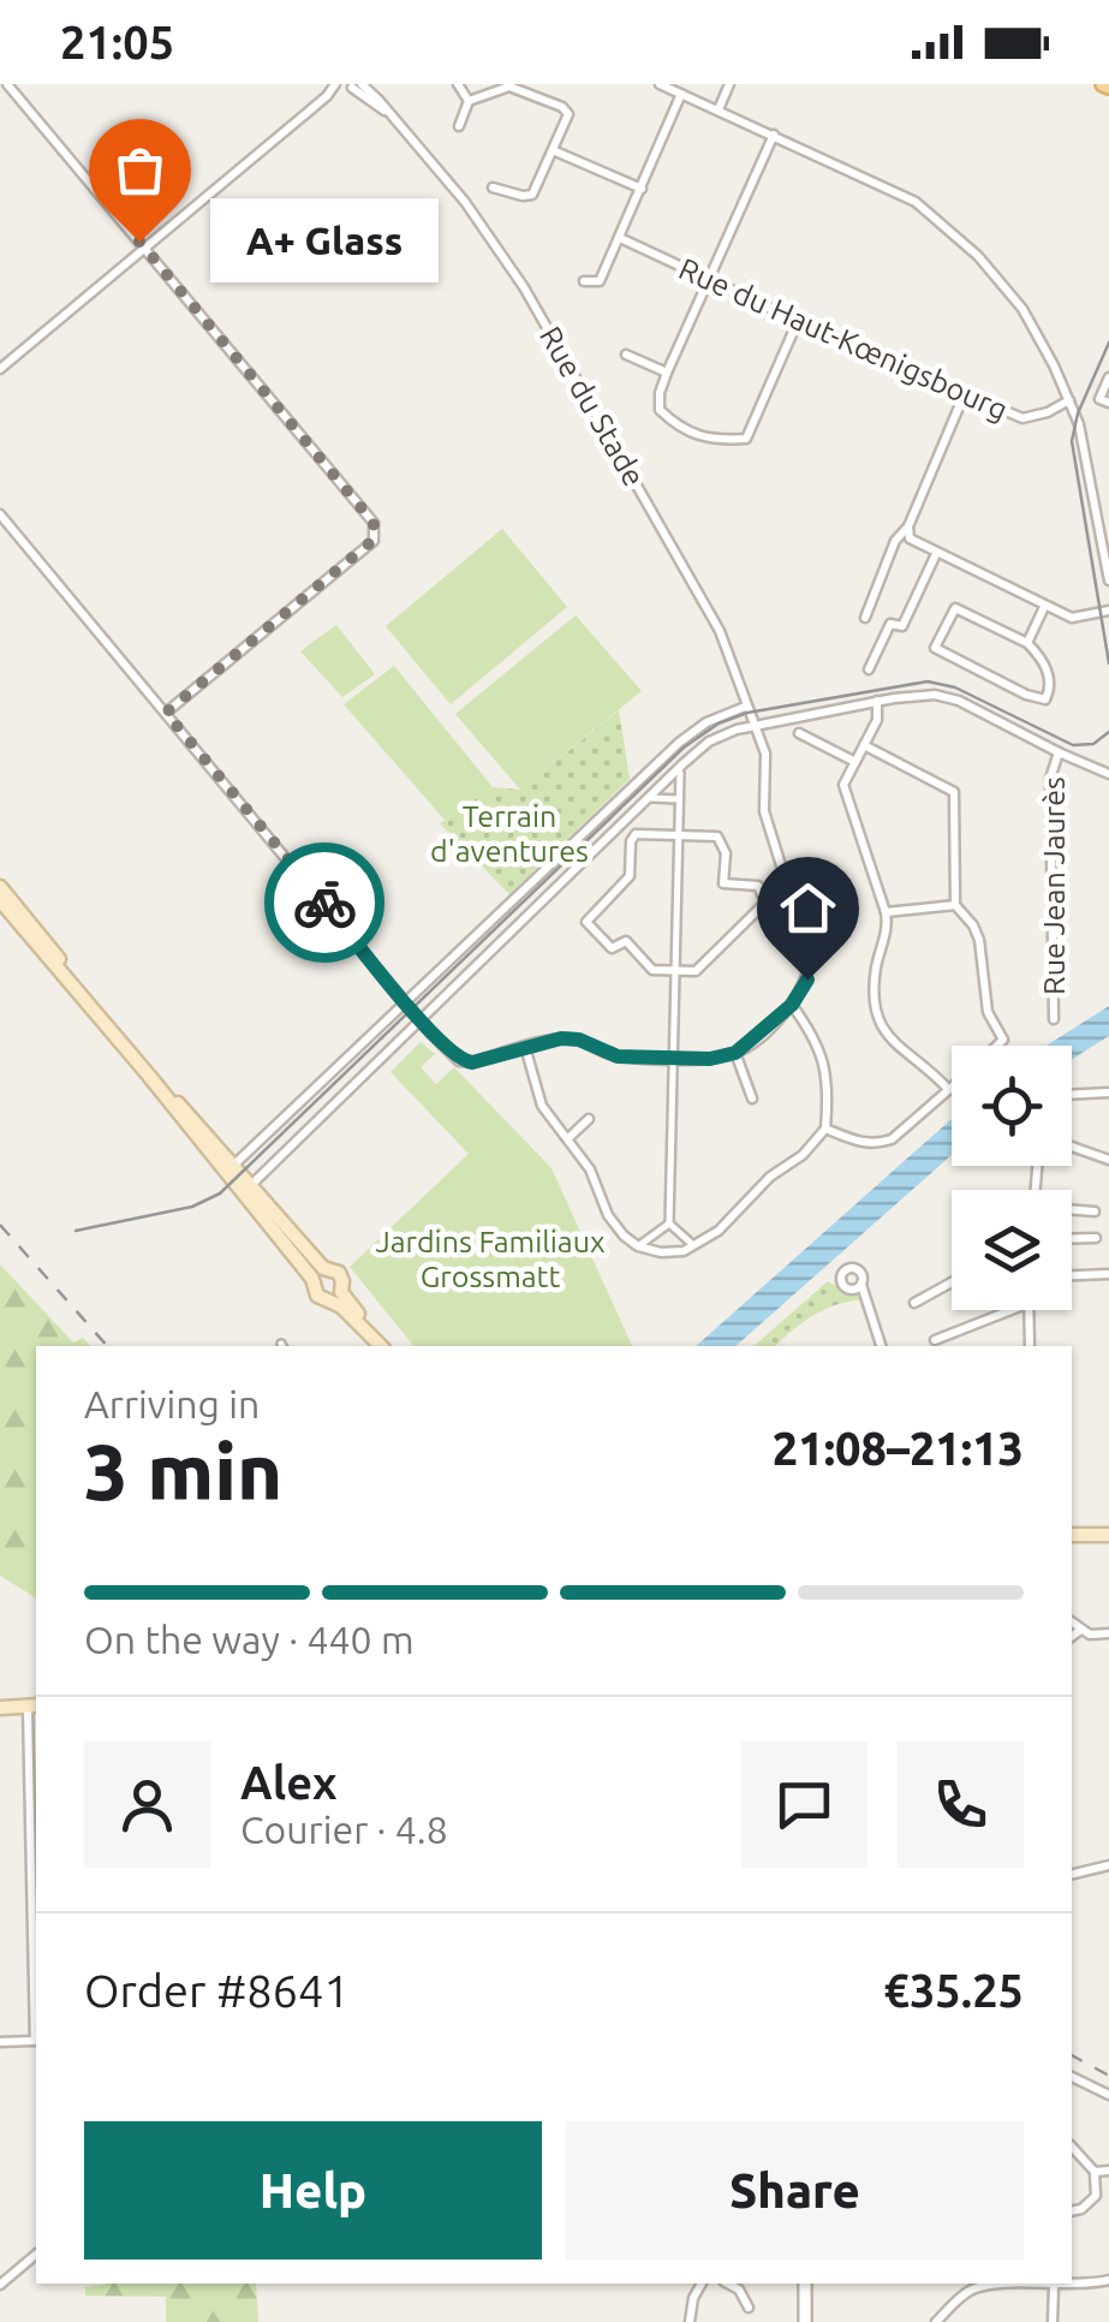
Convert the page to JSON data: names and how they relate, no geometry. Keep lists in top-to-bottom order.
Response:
{
  "streets": {
    "street": ["Rue du Haut-Kœnigsbourg", "Rue du Stade", "Rue Jean Jaurès"]
  },
  "parks": ["Terrain d'aventures", "Jardins Familiaux Grossmatt"],
  "places": ["A+ Glass"],
  "page": {
    "status": "21:05",
    "bubble": "A+ Glass",
    "heading": ["3 min", "Arriving in", "21:08–21:13"],
    "panel": [
      "Alex",
      "Courier · 4.8",
      "Order #8641",
      "€35.25"
    ],
    "bar": "On the way · 440 m",
    "buttons": ["Help", "Share"]
  }
}
